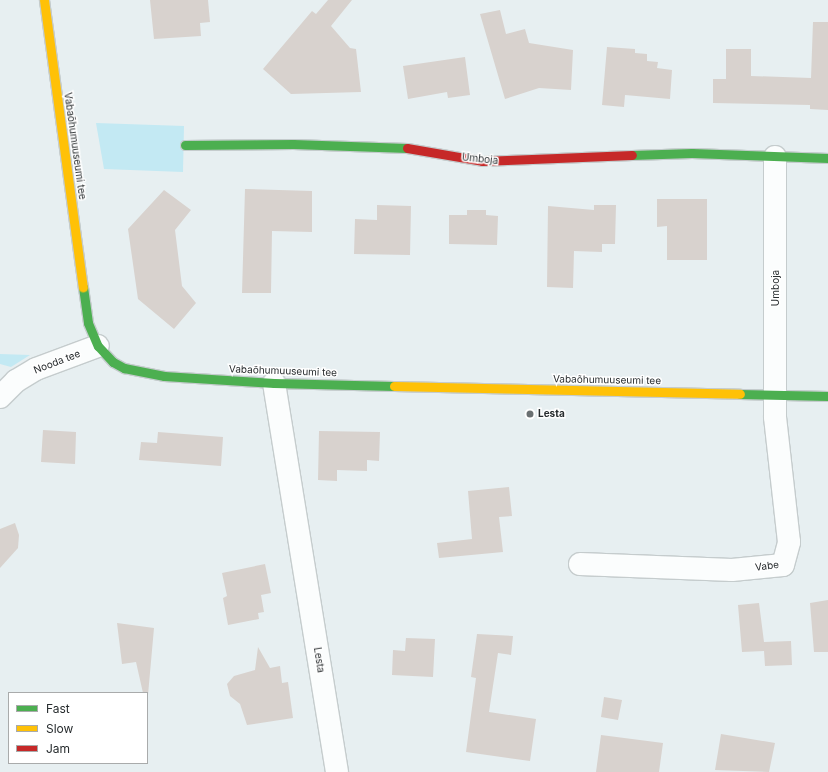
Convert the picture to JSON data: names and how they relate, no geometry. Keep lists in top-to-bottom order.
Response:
{
  "streets": {
    "street": [
      "Vabaõhumuuseumi tee",
      "Umboja",
      "Nooda tee",
      "Vabe",
      "Lesta"
    ]
  },
  "crossings": [
    ["Vabaõhumuuseumi tee", "Umboja"],
    ["Vabaõhumuuseumi tee", "Nooda tee"],
    ["Vabaõhumuuseumi tee", "Vabe"],
    ["Vabaõhumuuseumi tee", "Lesta"],
    ["Umboja", "Vabe"]
  ],
  "places": ["Lesta"],
  "legend": ["Fast", "Slow", "Jam"]
}
